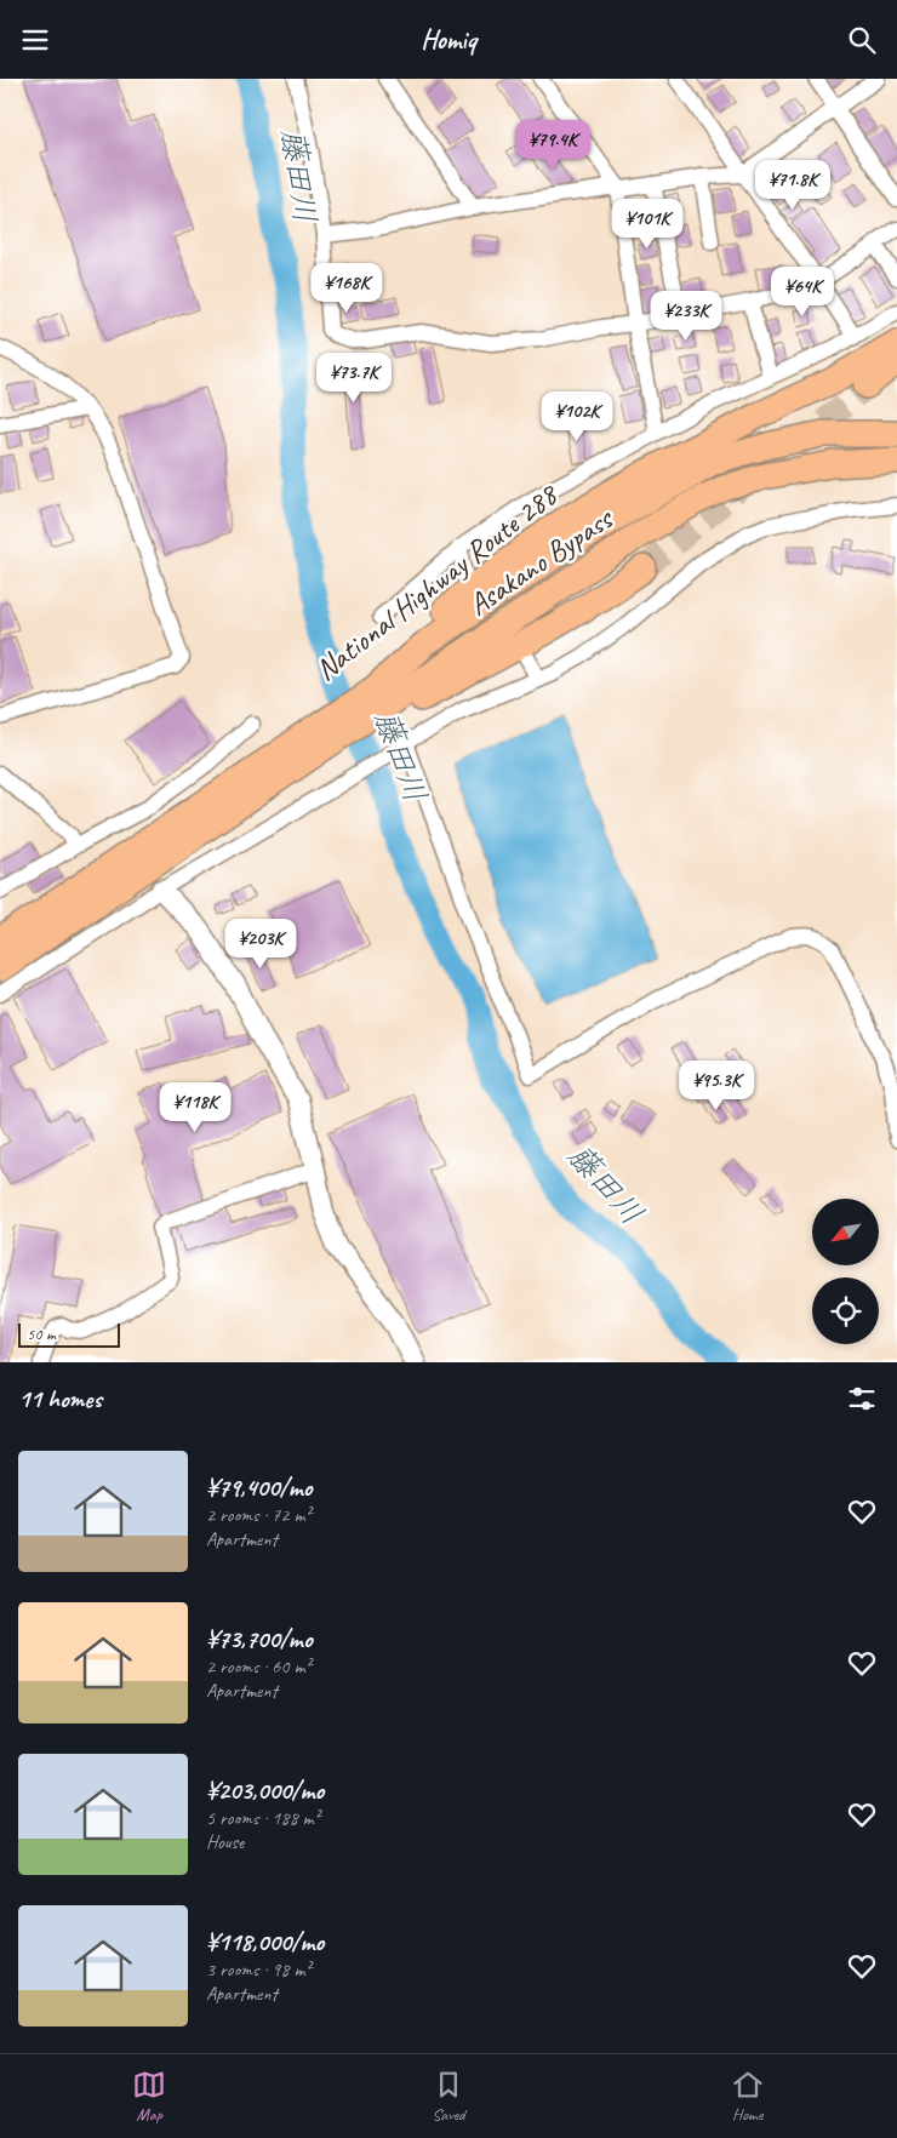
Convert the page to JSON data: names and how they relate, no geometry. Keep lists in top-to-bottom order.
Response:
{
  "streets": {
    "highway": ["Asakano Bypass", "National Highway Route 288"]
  },
  "crossings": [
    ["Asakano Bypass", "National Highway Route 288"]
  ],
  "water": ["藤田川"],
  "scale_bar": "50 m",
  "north": "bottom left",
  "page": {
    "header": "Homiq",
    "price": [
      "¥79.4K",
      "¥71.8K",
      "¥101K",
      "¥168K",
      "¥64K",
      "¥233K",
      "¥73.7K",
      "¥102K",
      "¥203K",
      "¥95.3K",
      "¥118K"
    ],
    "scale": "50 m",
    "heading": "11 homes",
    "list": [
      {
        "name": "¥79,400/mo",
        "note": "2 rooms · 72 m² · Apartment"
      },
      {
        "name": "¥73,700/mo",
        "note": "2 rooms · 60 m² · Apartment"
      },
      {
        "name": "¥203,000/mo",
        "note": "5 rooms · 188 m² · House"
      },
      {
        "name": "¥118,000/mo",
        "note": "3 rooms · 98 m² · Apartment"
      }
    ],
    "tabs": ["Map", "Saved", "Home"]
  }
}
